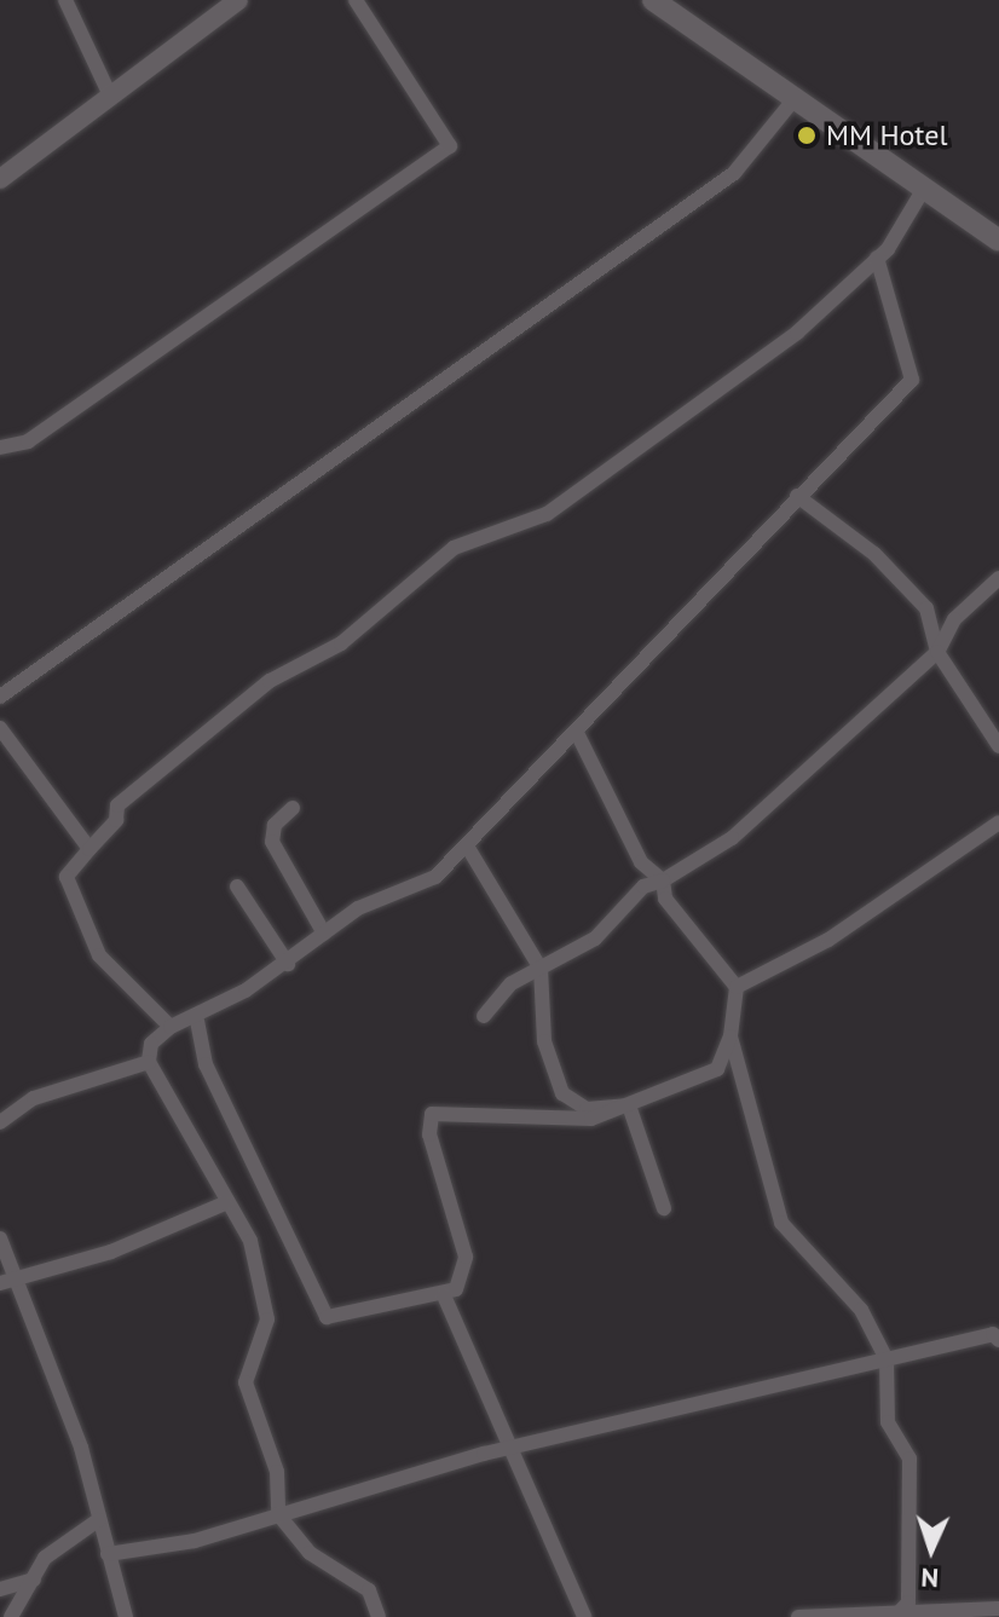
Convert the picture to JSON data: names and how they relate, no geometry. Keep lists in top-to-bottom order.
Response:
{
  "places": ["MM Hotel"],
  "north": "bottom"
}
